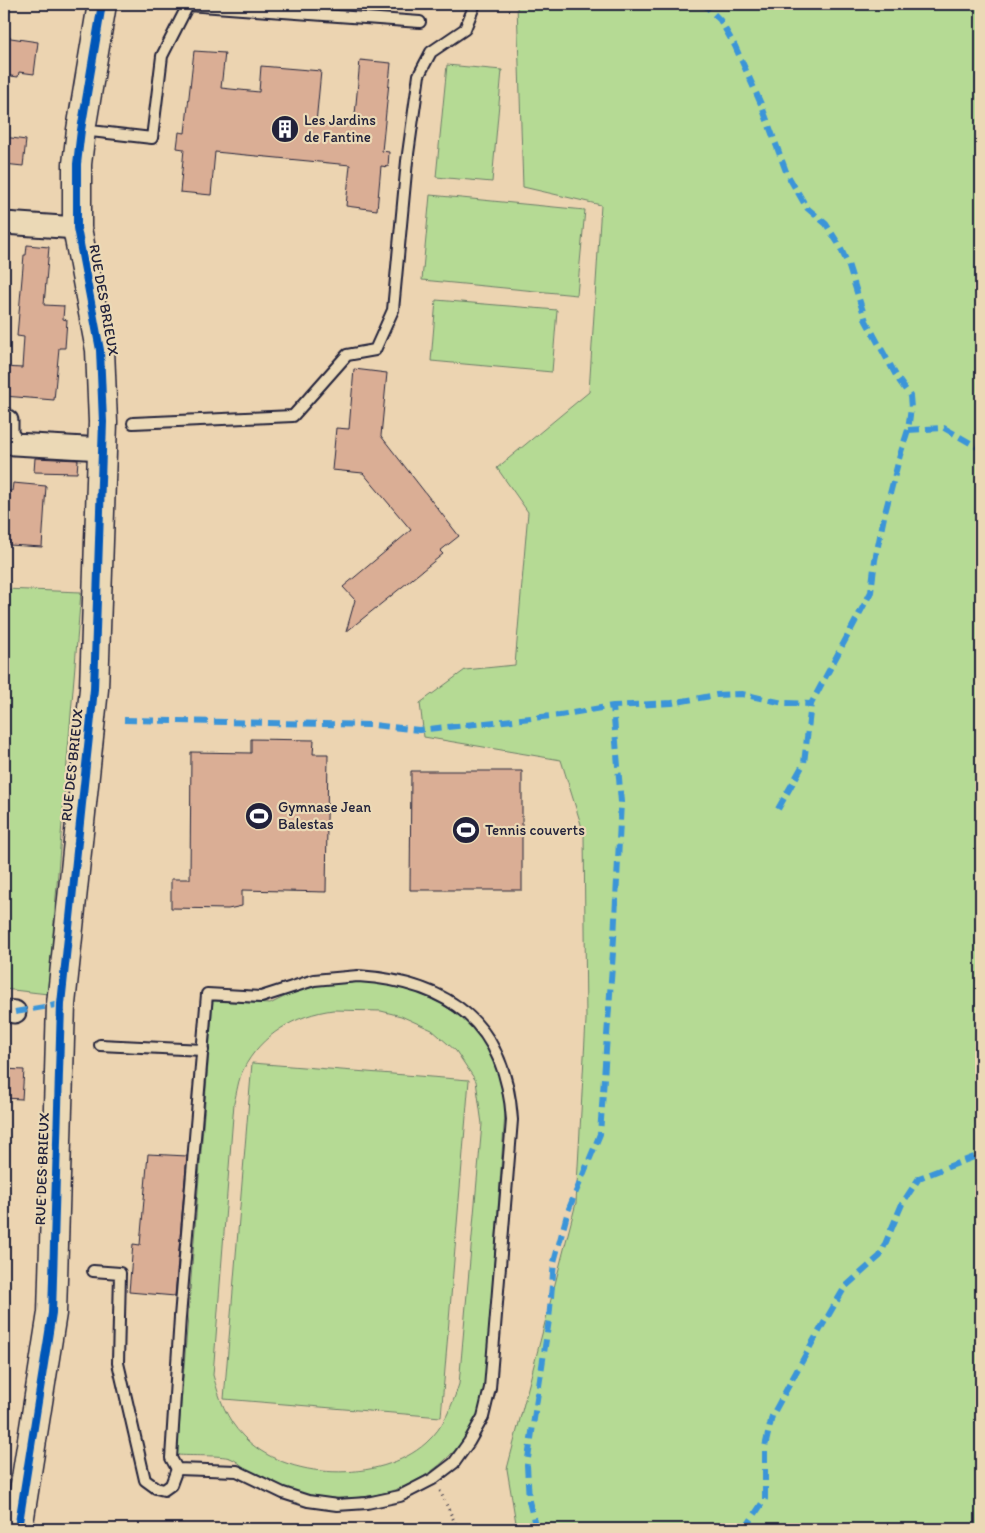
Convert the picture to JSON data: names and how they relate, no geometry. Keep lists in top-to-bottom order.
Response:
{
  "streets": {
    "street": ["RUE DES BRIEUX"]
  },
  "places": {
    "building": ["Les Jardins de Fantine"],
    "sports": ["Gymnase Jean Balestas", "Tennis couverts"]
  }
}
